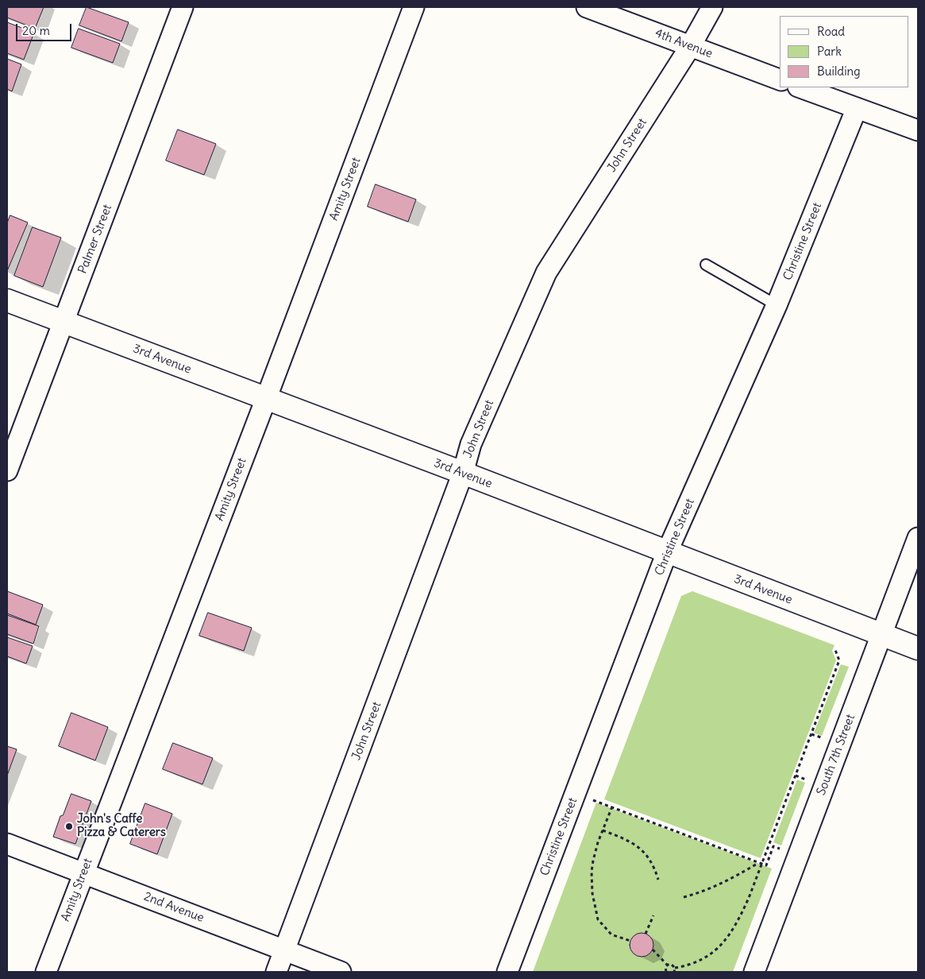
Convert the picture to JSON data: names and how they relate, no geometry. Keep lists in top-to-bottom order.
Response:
{
  "streets": {
    "street": [
      "4th Avenue",
      "John Street",
      "Amity Street",
      "Palmer Street",
      "Christine Street",
      "3rd Avenue",
      "South 7th Street",
      "2nd Avenue"
    ]
  },
  "crossings": [
    ["4th Avenue", "John Street"],
    ["John Street", "3rd Avenue"],
    ["John Street", "2nd Avenue"],
    ["Amity Street", "3rd Avenue"],
    ["Amity Street", "2nd Avenue"],
    ["Palmer Street", "3rd Avenue"],
    ["Christine Street", "3rd Avenue"],
    ["3rd Avenue", "South 7th Street"]
  ],
  "places": ["John's Caffe Pizza & Caterers"],
  "legend": ["Road", "Park", "Building"],
  "scale_bar": "20 m"
}
